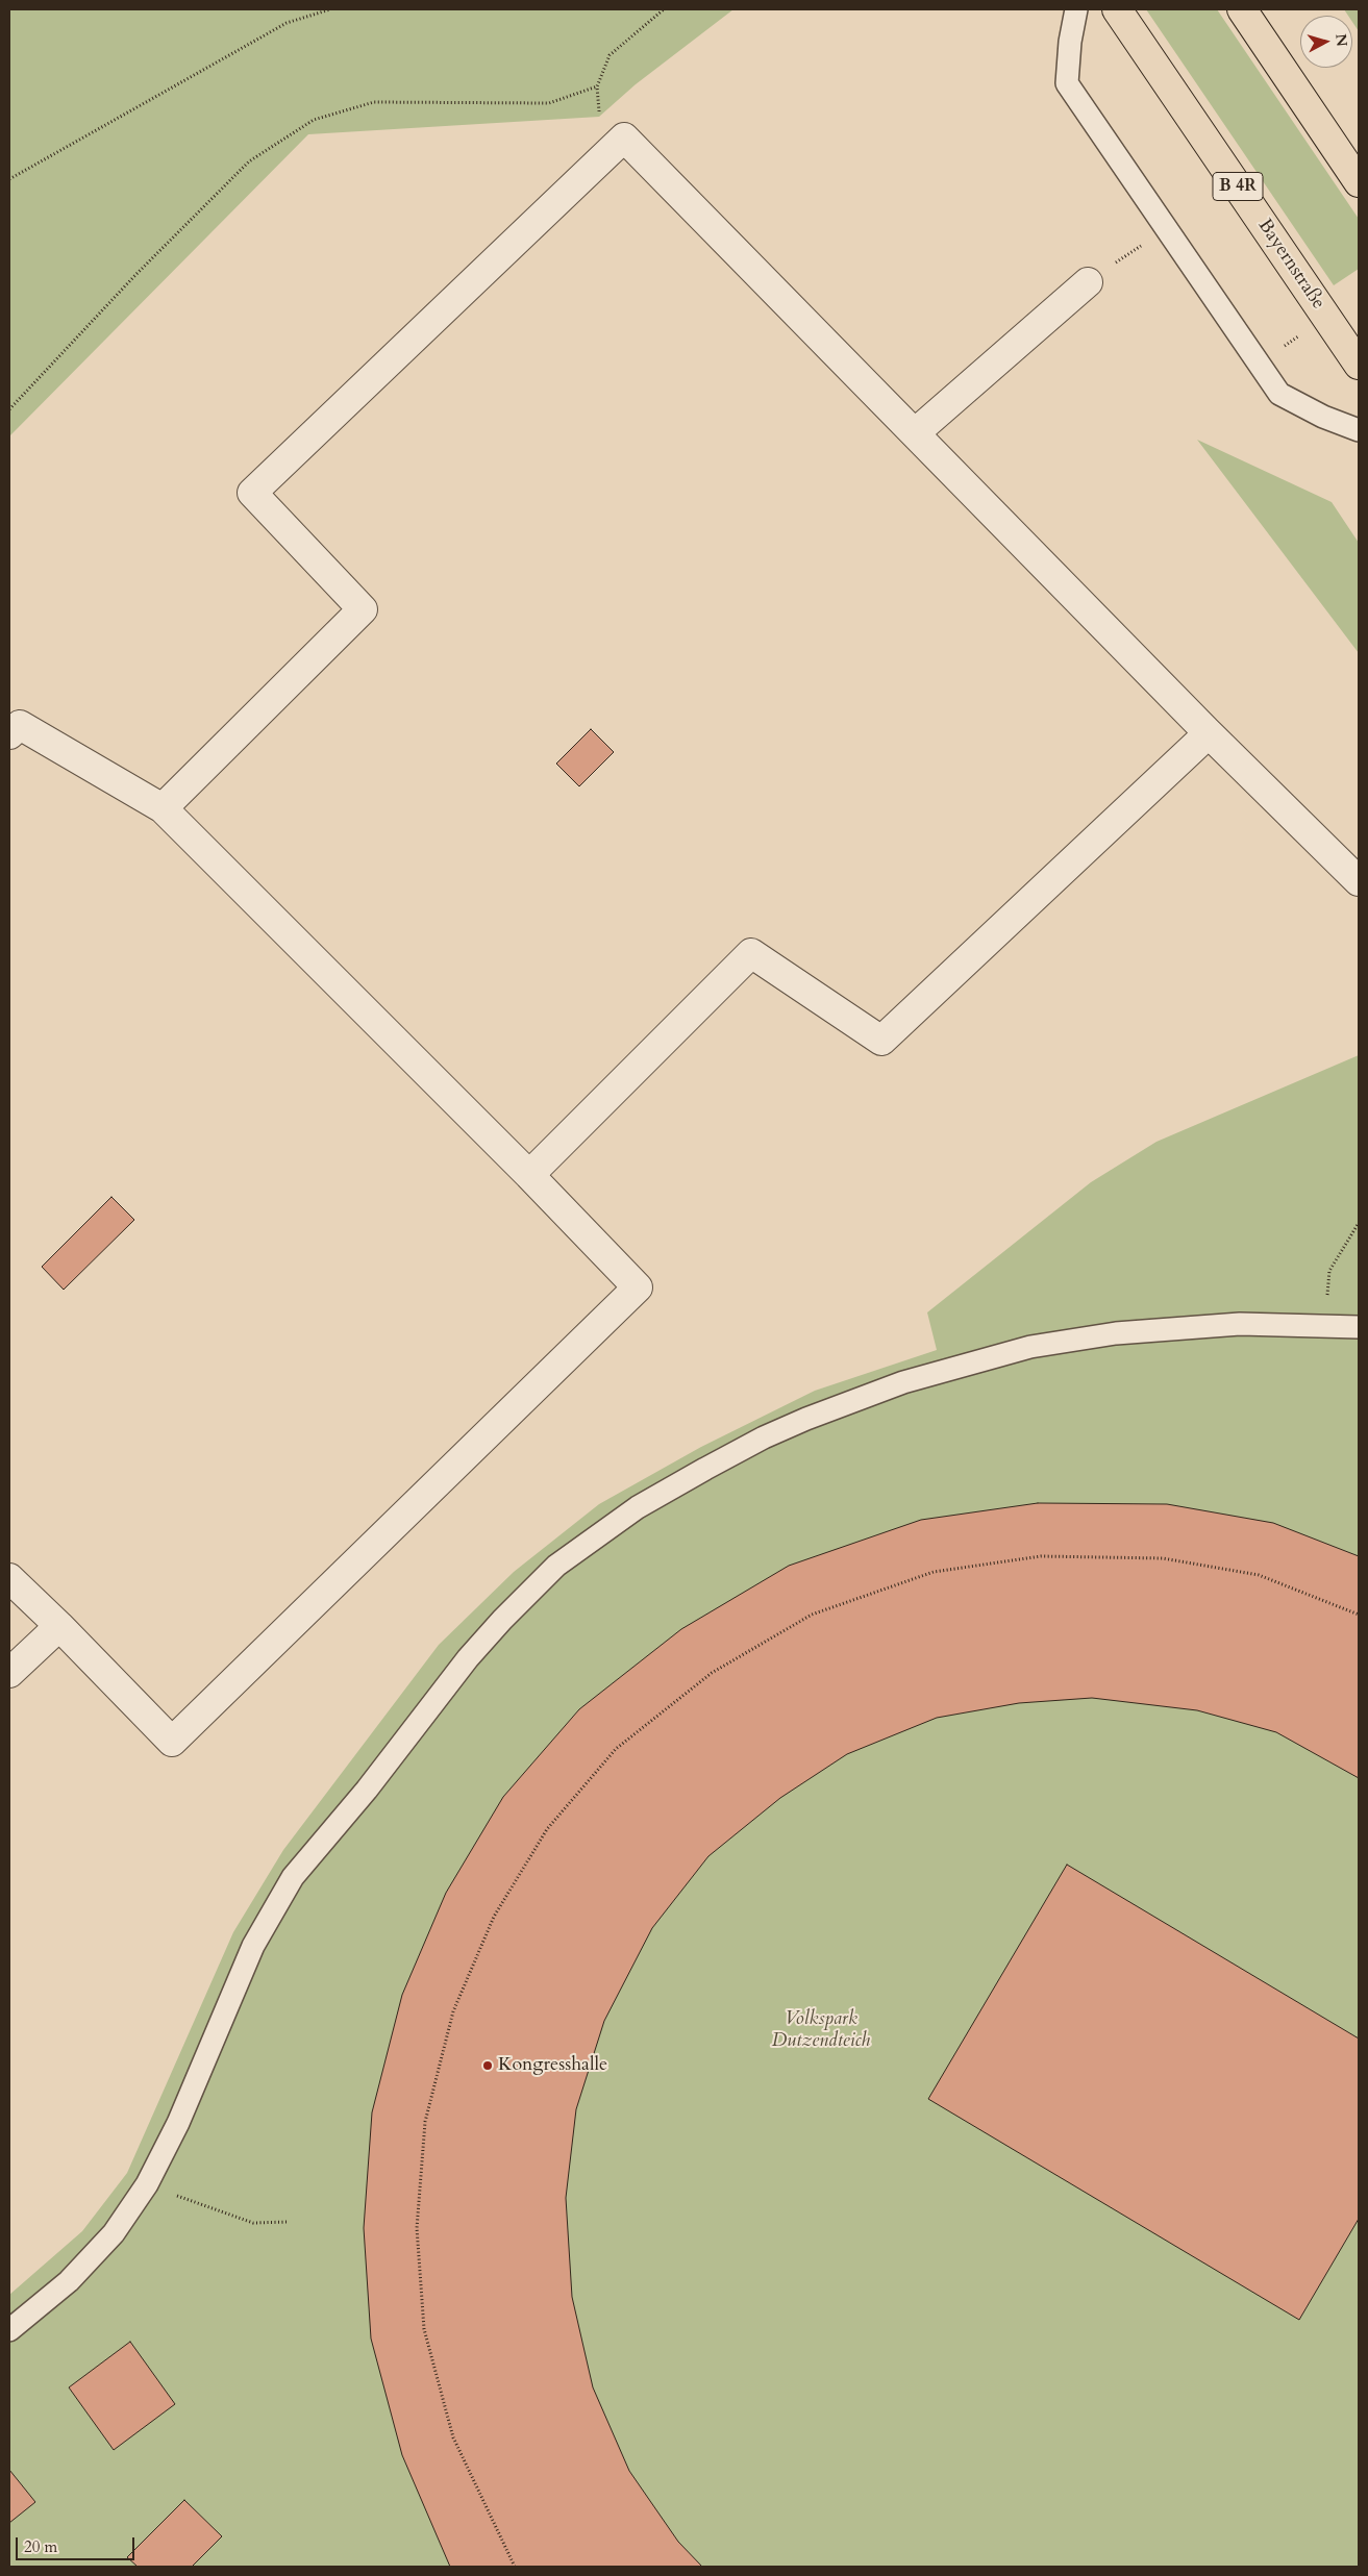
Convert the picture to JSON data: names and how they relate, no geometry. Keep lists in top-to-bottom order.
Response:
{
  "streets": {
    "main road": ["B 4R", "Bayernstraße"]
  },
  "parks": ["Volkspark Dutzendteich"],
  "places": ["Kongresshalle"],
  "scale_bar": "20 m",
  "north": "right"
}
